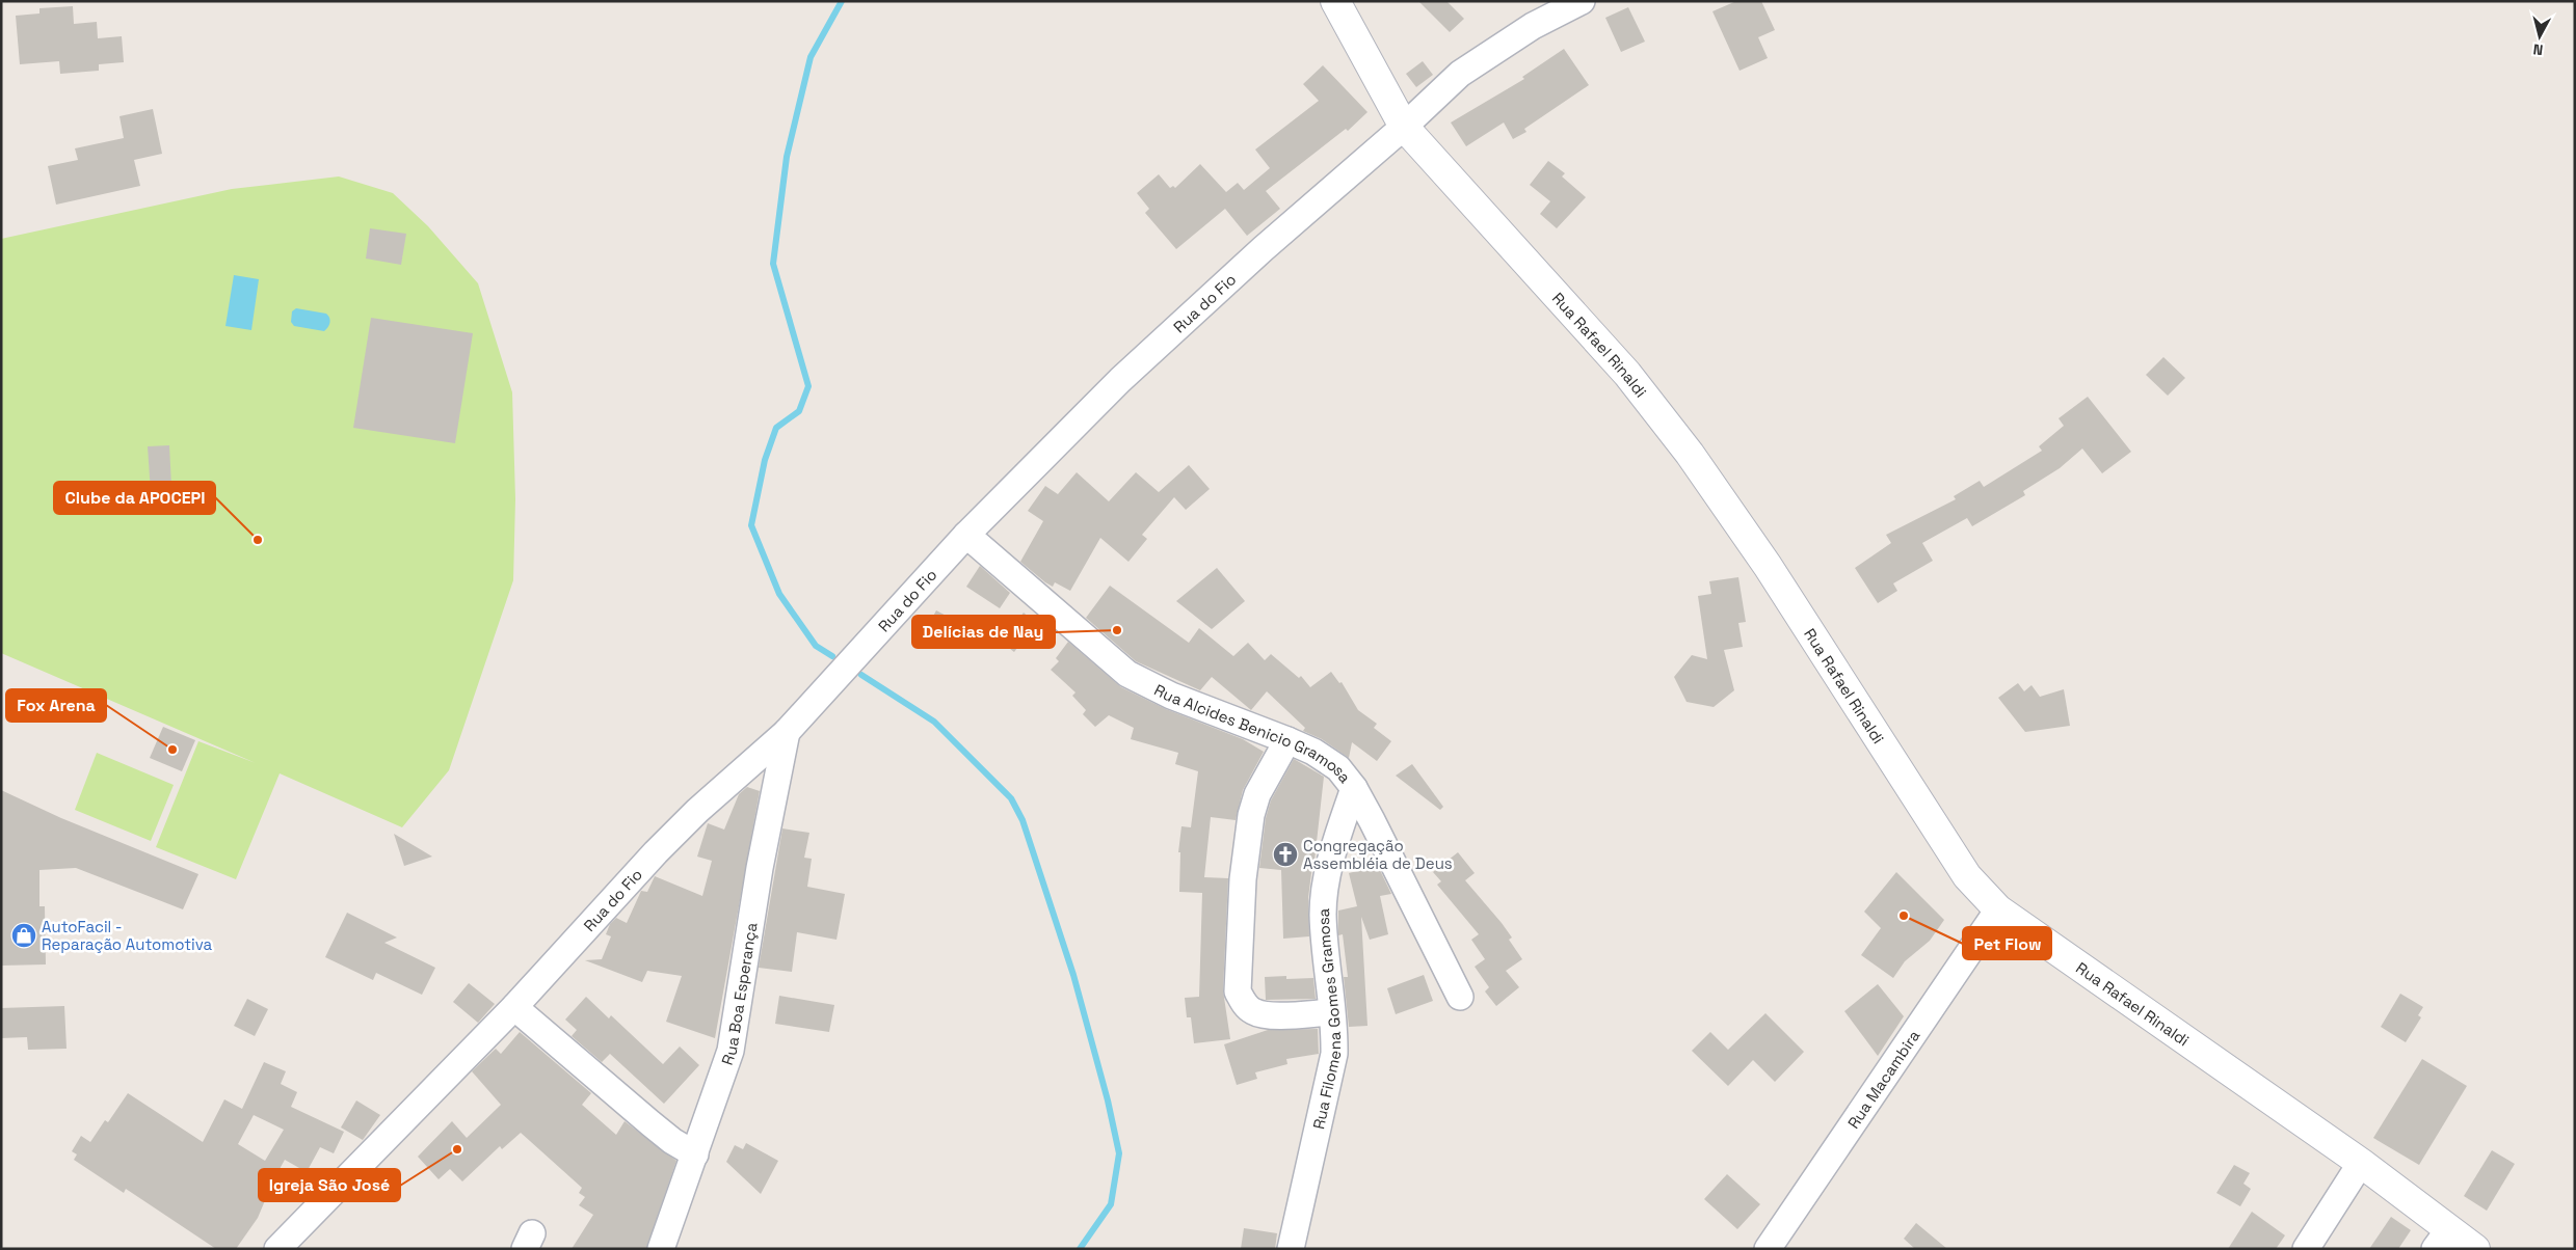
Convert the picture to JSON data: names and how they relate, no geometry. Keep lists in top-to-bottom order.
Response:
{
  "streets": {
    "street": [
      "Rua do Fio",
      "Rua Rafael Rinaldi",
      "Rua Alcides Benicio Gramosa",
      "Rua Boa Esperança",
      "Rua Filomena Gomes Gramosa",
      "Rua Macambira"
    ]
  },
  "crossings": [
    ["Rua do Fio", "Rua Rafael Rinaldi"],
    ["Rua do Fio", "Rua Alcides Benicio Gramosa"],
    ["Rua do Fio", "Rua Boa Esperança"],
    ["Rua Rafael Rinaldi", "Rua Macambira"],
    ["Rua Alcides Benicio Gramosa", "Rua Filomena Gomes Gramosa"]
  ],
  "places": {
    "other": [
      "Clube da APOCEPI",
      "Delícias de Nay",
      "Fox Arena",
      "Pet Flow",
      "Igreja São José"
    ],
    "church": ["Congregação Assembléia de Deus"],
    "shop": ["AutoFacil - Reparação Automotiva"]
  },
  "north": "bottom"
}
